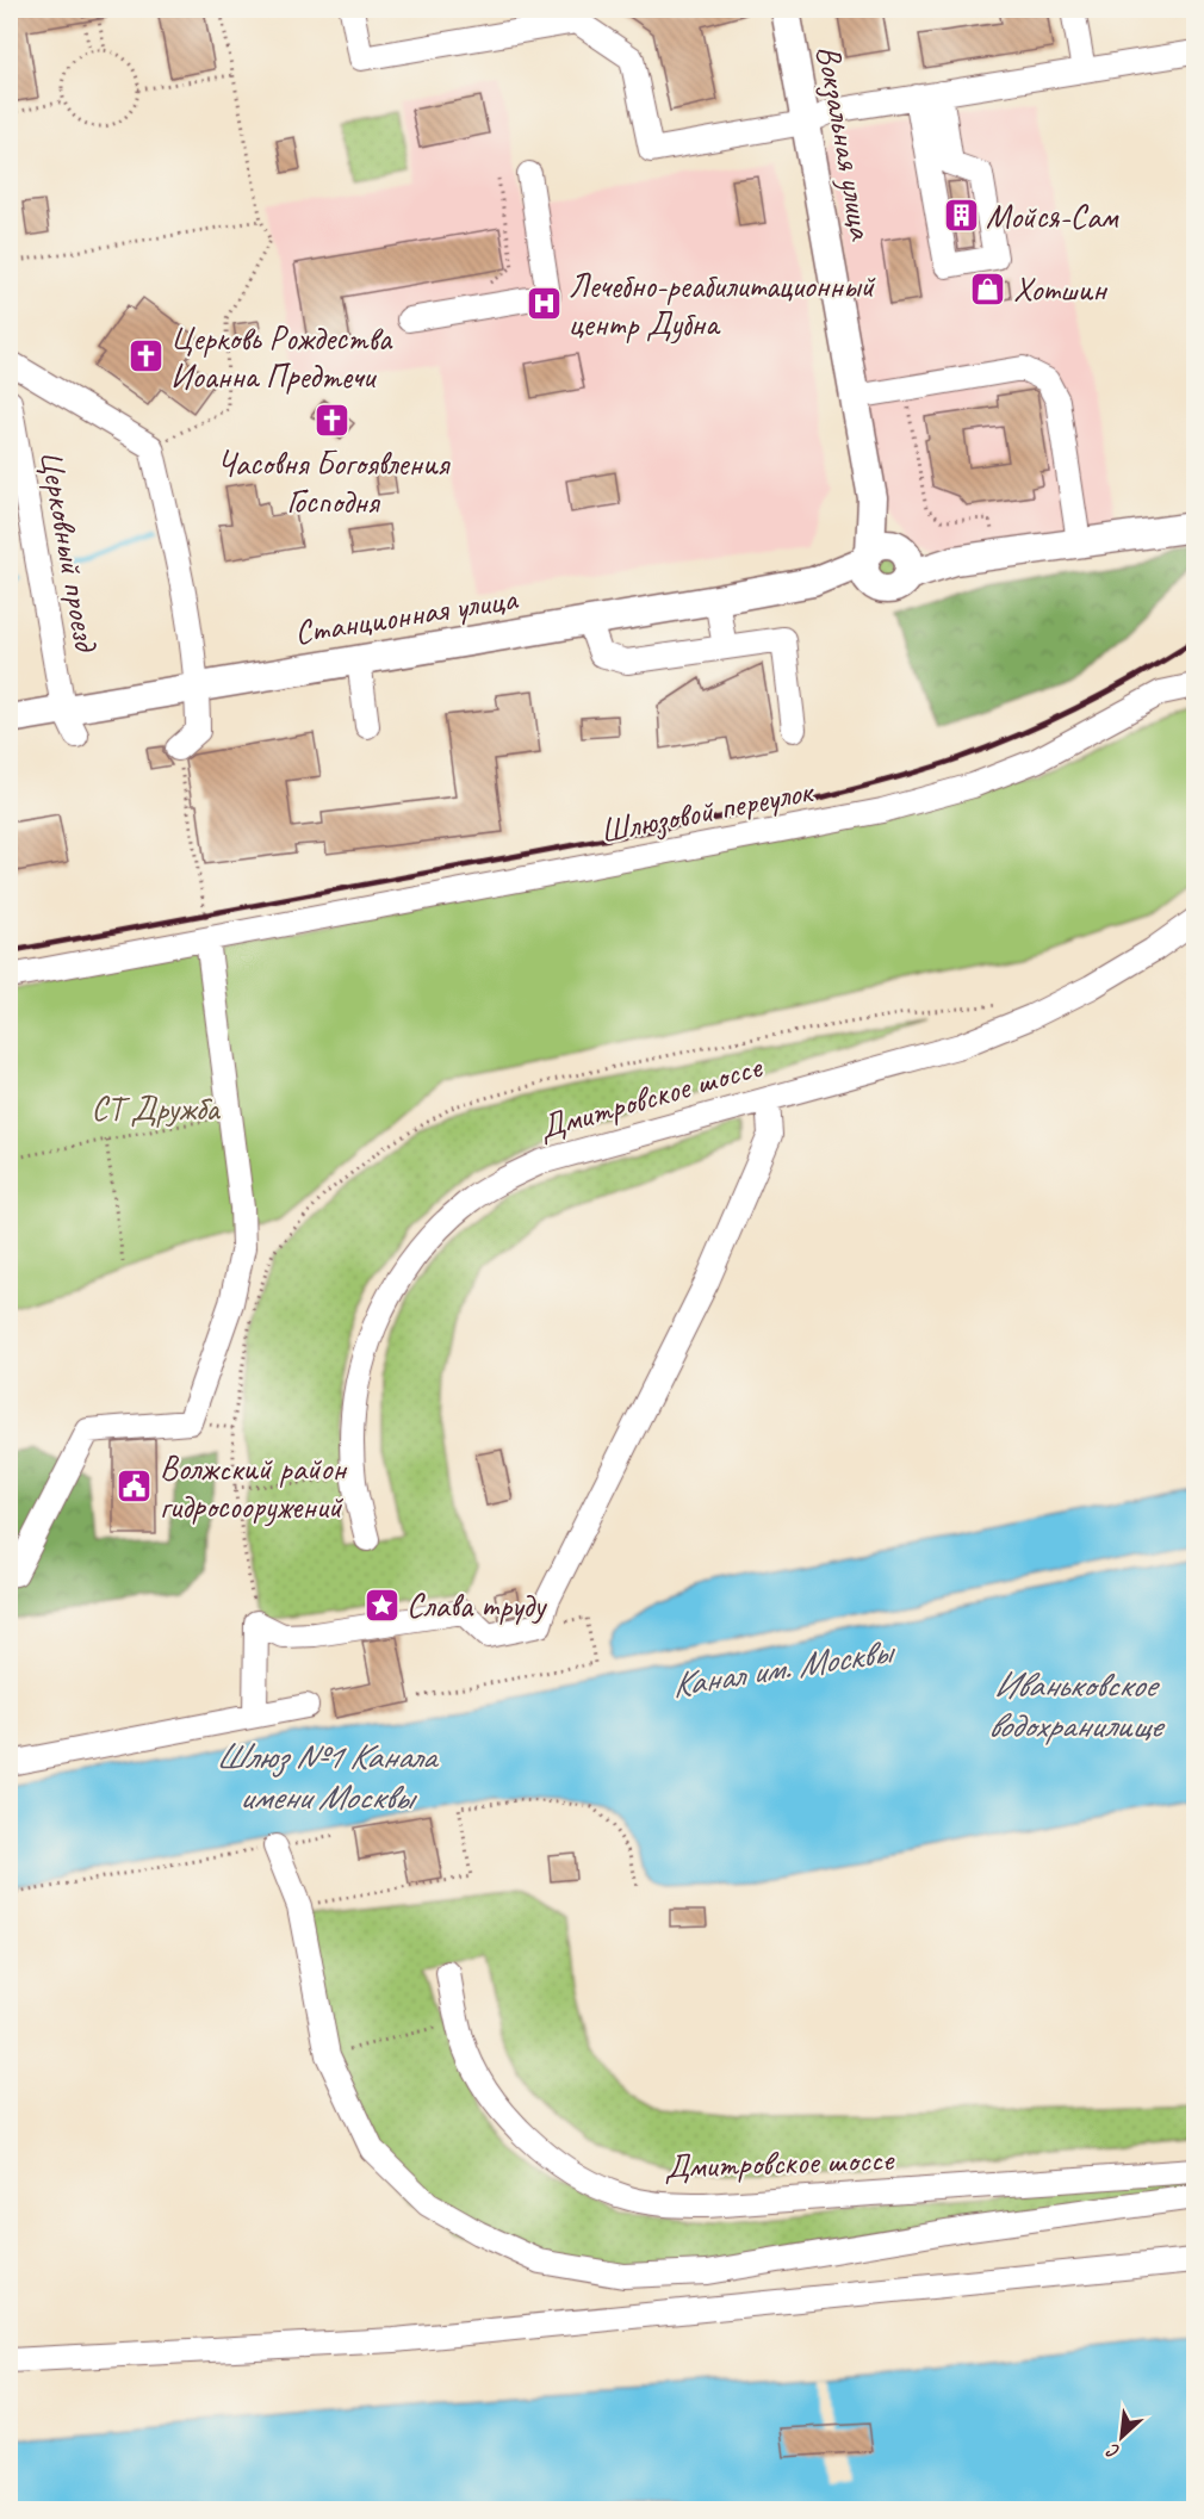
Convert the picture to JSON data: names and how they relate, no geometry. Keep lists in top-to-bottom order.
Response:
{
  "streets": {
    "main road": ["Вокзальная улица", "Станционная улица"],
    "street": ["Церковный проезд", "Шлюзовой переулок", "Дмитровское шоссе"]
  },
  "crossings": [
    ["Вокзальная улица", "Станционная улица"],
    ["Церковный проезд", "Станционная улица"]
  ],
  "water": ["Канал им. Москвы", "Иваньковское водохранилище", "Шлюз №1 Канала имени Москвы"],
  "parks": ["СТ Дружба"],
  "places": {
    "building": ["Мойся-Сам"],
    "shop": ["Хотшин"],
    "hospital": ["Лечебно-реабилитационный центр Дубна"],
    "church": ["Церковь Рождества Иоанна Предтечи", "Часовня Богоявления Господня"],
    "public building": ["Волжский район гидросооружений"],
    "place": ["Слава труду"]
  },
  "north": "bottom left"
}
